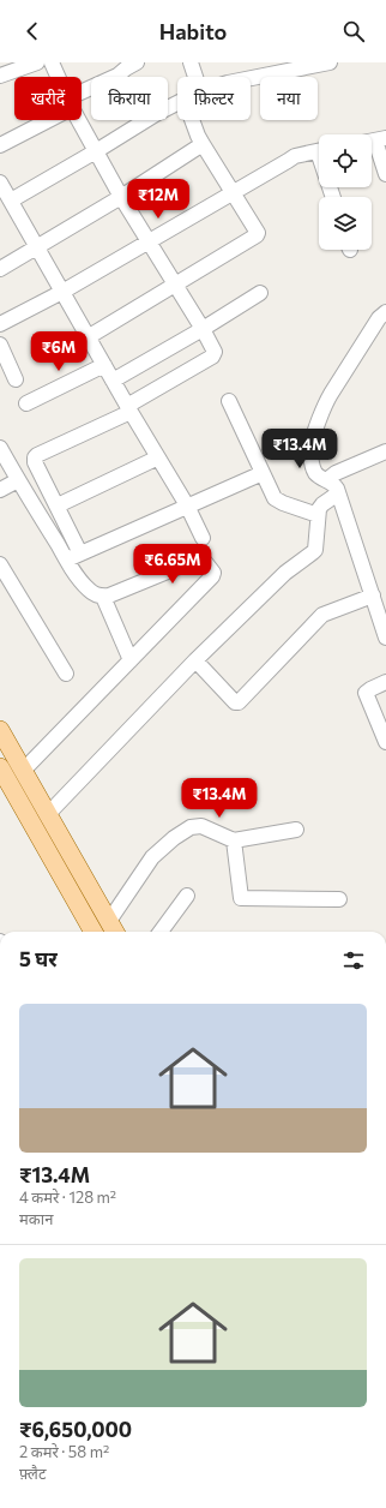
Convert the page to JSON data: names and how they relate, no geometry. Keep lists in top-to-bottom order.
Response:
{
  "page": {
    "header": "Habito",
    "chip": [
      "खरीदें",
      "किराया",
      "फ़िल्टर",
      "नया"
    ],
    "price": [
      "₹12M",
      "₹6M",
      "₹13.4M",
      "₹6.65M",
      "₹13.4M"
    ],
    "heading": "5 घर",
    "list": [
      {
        "name": "₹13.4M",
        "note": "4 कमरे · 128 m² · मकान"
      },
      {
        "name": "₹6,650,000",
        "note": "2 कमरे · 58 m² · फ़्लैट"
      }
    ]
  }
}
